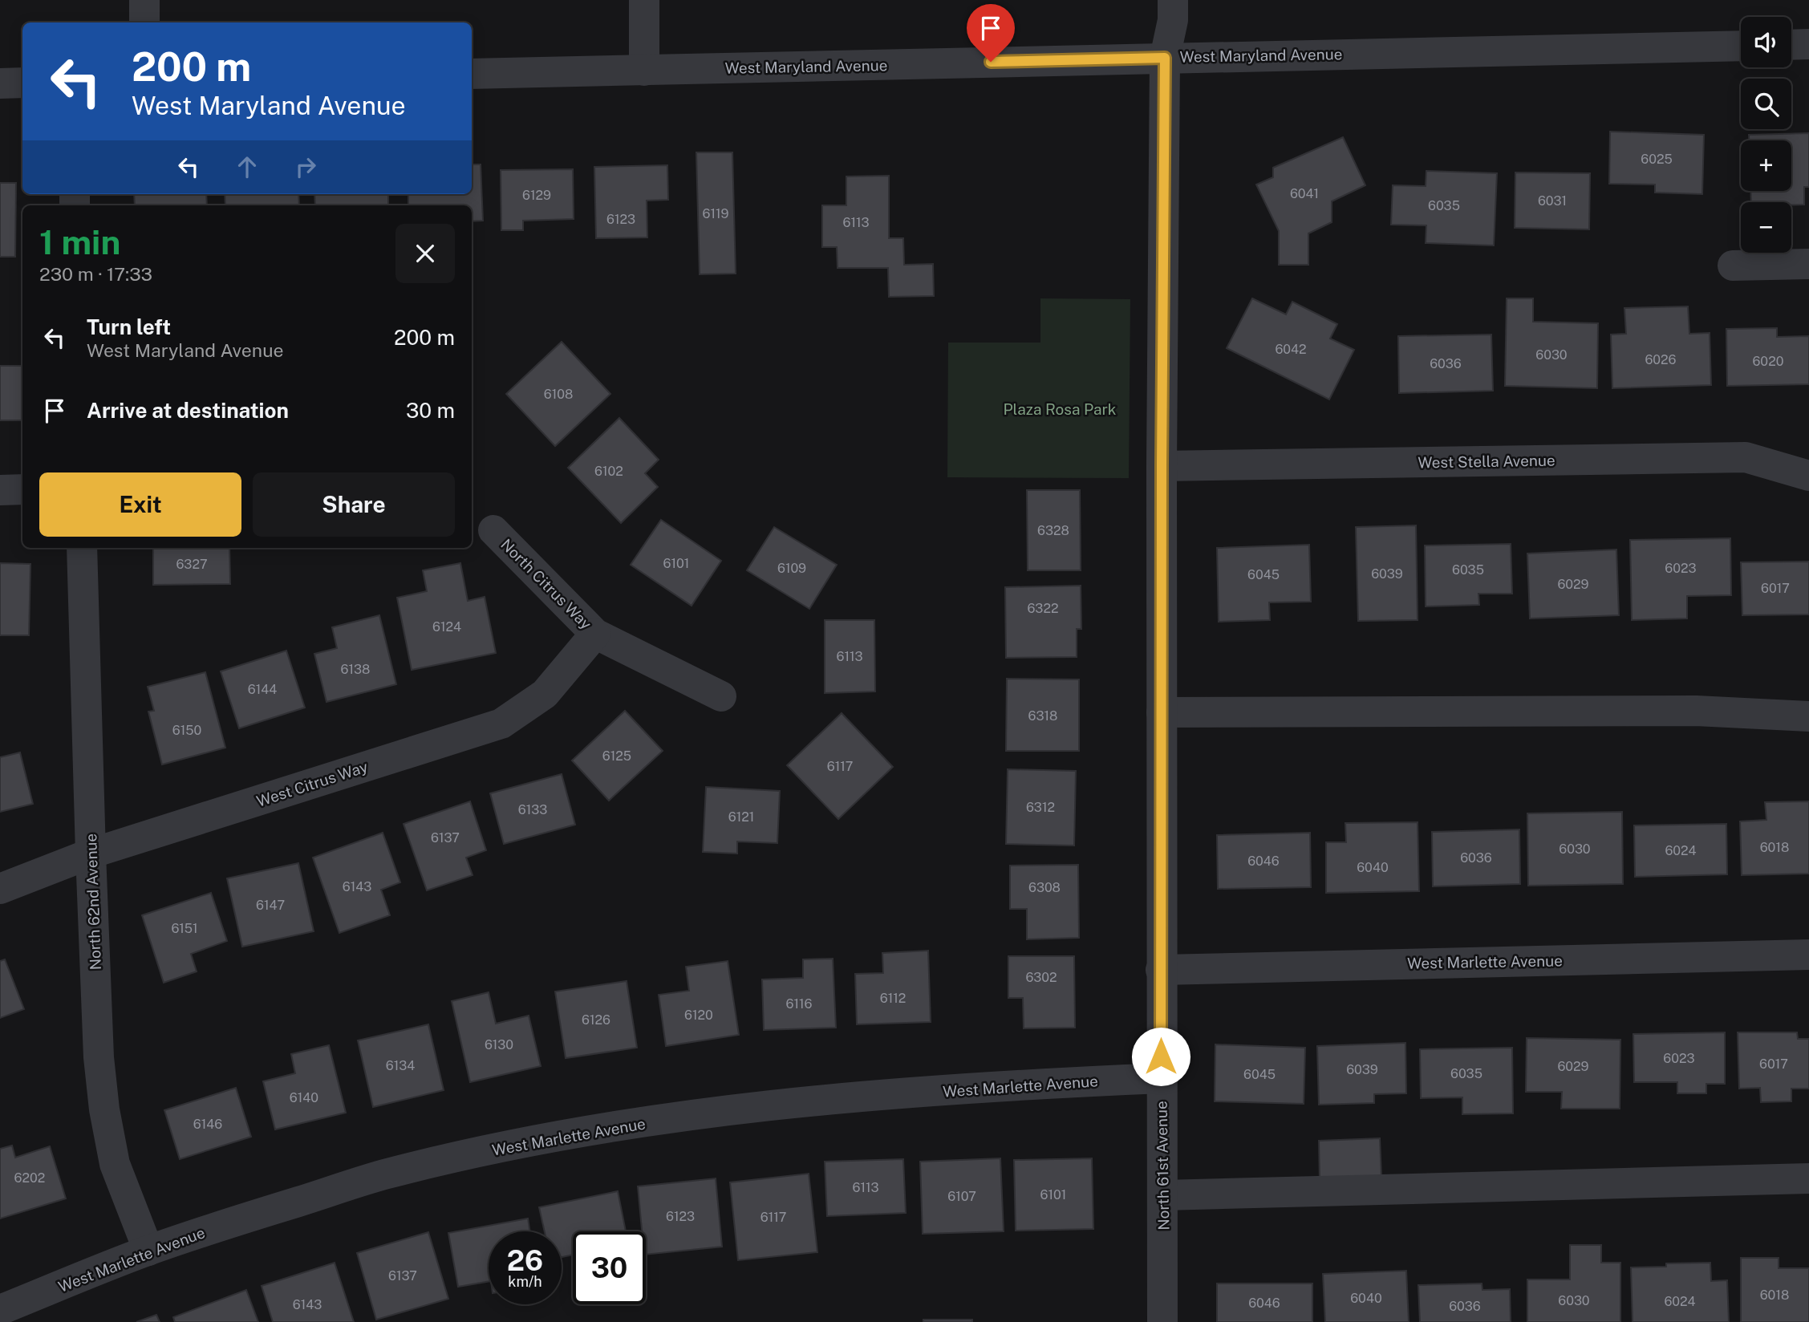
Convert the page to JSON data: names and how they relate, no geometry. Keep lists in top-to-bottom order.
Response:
{
  "streets": {
    "street": [
      "West Maryland Avenue",
      "West Stella Avenue",
      "North Citrus Way",
      "West Citrus Way",
      "North 62nd Avenue",
      "West Marlette Avenue",
      "North 61st Avenue"
    ]
  },
  "crossings": [
    ["West Maryland Avenue", "North 61st Avenue"],
    ["West Stella Avenue", "North 61st Avenue"],
    ["North Citrus Way", "West Citrus Way"],
    ["West Citrus Way", "North 62nd Avenue"],
    ["North 62nd Avenue", "West Marlette Avenue"],
    ["West Marlette Avenue", "North 61st Avenue"]
  ],
  "parks": ["Plaza Rosa Park"],
  "house_numbers": [
    "6025",
    "6041",
    "6129",
    "6031",
    "6035",
    "6119",
    "6123",
    "6113",
    "6042",
    "6030",
    "6026",
    "6020",
    "6036",
    "6108",
    "6102",
    "6328",
    "6101",
    "6327",
    "6109",
    "6023",
    "6035",
    "6039",
    "6045",
    "6029",
    "6017",
    "6322",
    "6124",
    "6113",
    "6138",
    "6144",
    "6318",
    "6150",
    "6125",
    "6117",
    "6312",
    "6133",
    "6121",
    "6137",
    "6018",
    "6030",
    "6024",
    "6036",
    "6046",
    "6040",
    "6143",
    "6308",
    "6147",
    "6151",
    "6302",
    "6112",
    "6116",
    "6120",
    "6126",
    "6130",
    "6023",
    "6017",
    "6134",
    "6029",
    "6039",
    "6035",
    "6045",
    "6140",
    "6146",
    "6202",
    "6113",
    "6101",
    "6107",
    "6123",
    "6117",
    "6137",
    "6018",
    "6040",
    "6030",
    "6024",
    "6046",
    "6143",
    "6036"
  ],
  "page": {
    "map_buttons": ["+", "−"],
    "turn": ["200 m", "West Maryland Avenue"],
    "heading": ["1 min", "230 m · 17:33"],
    "list": [
      {
        "name": "Turn left",
        "note": "West Maryland Avenue",
        "value": "200 m"
      },
      {
        "name": "Arrive at destination",
        "value": "30 m"
      }
    ],
    "buttons": ["Exit", "Share"],
    "speed": "26 km/h",
    "limit": "30"
  }
}
